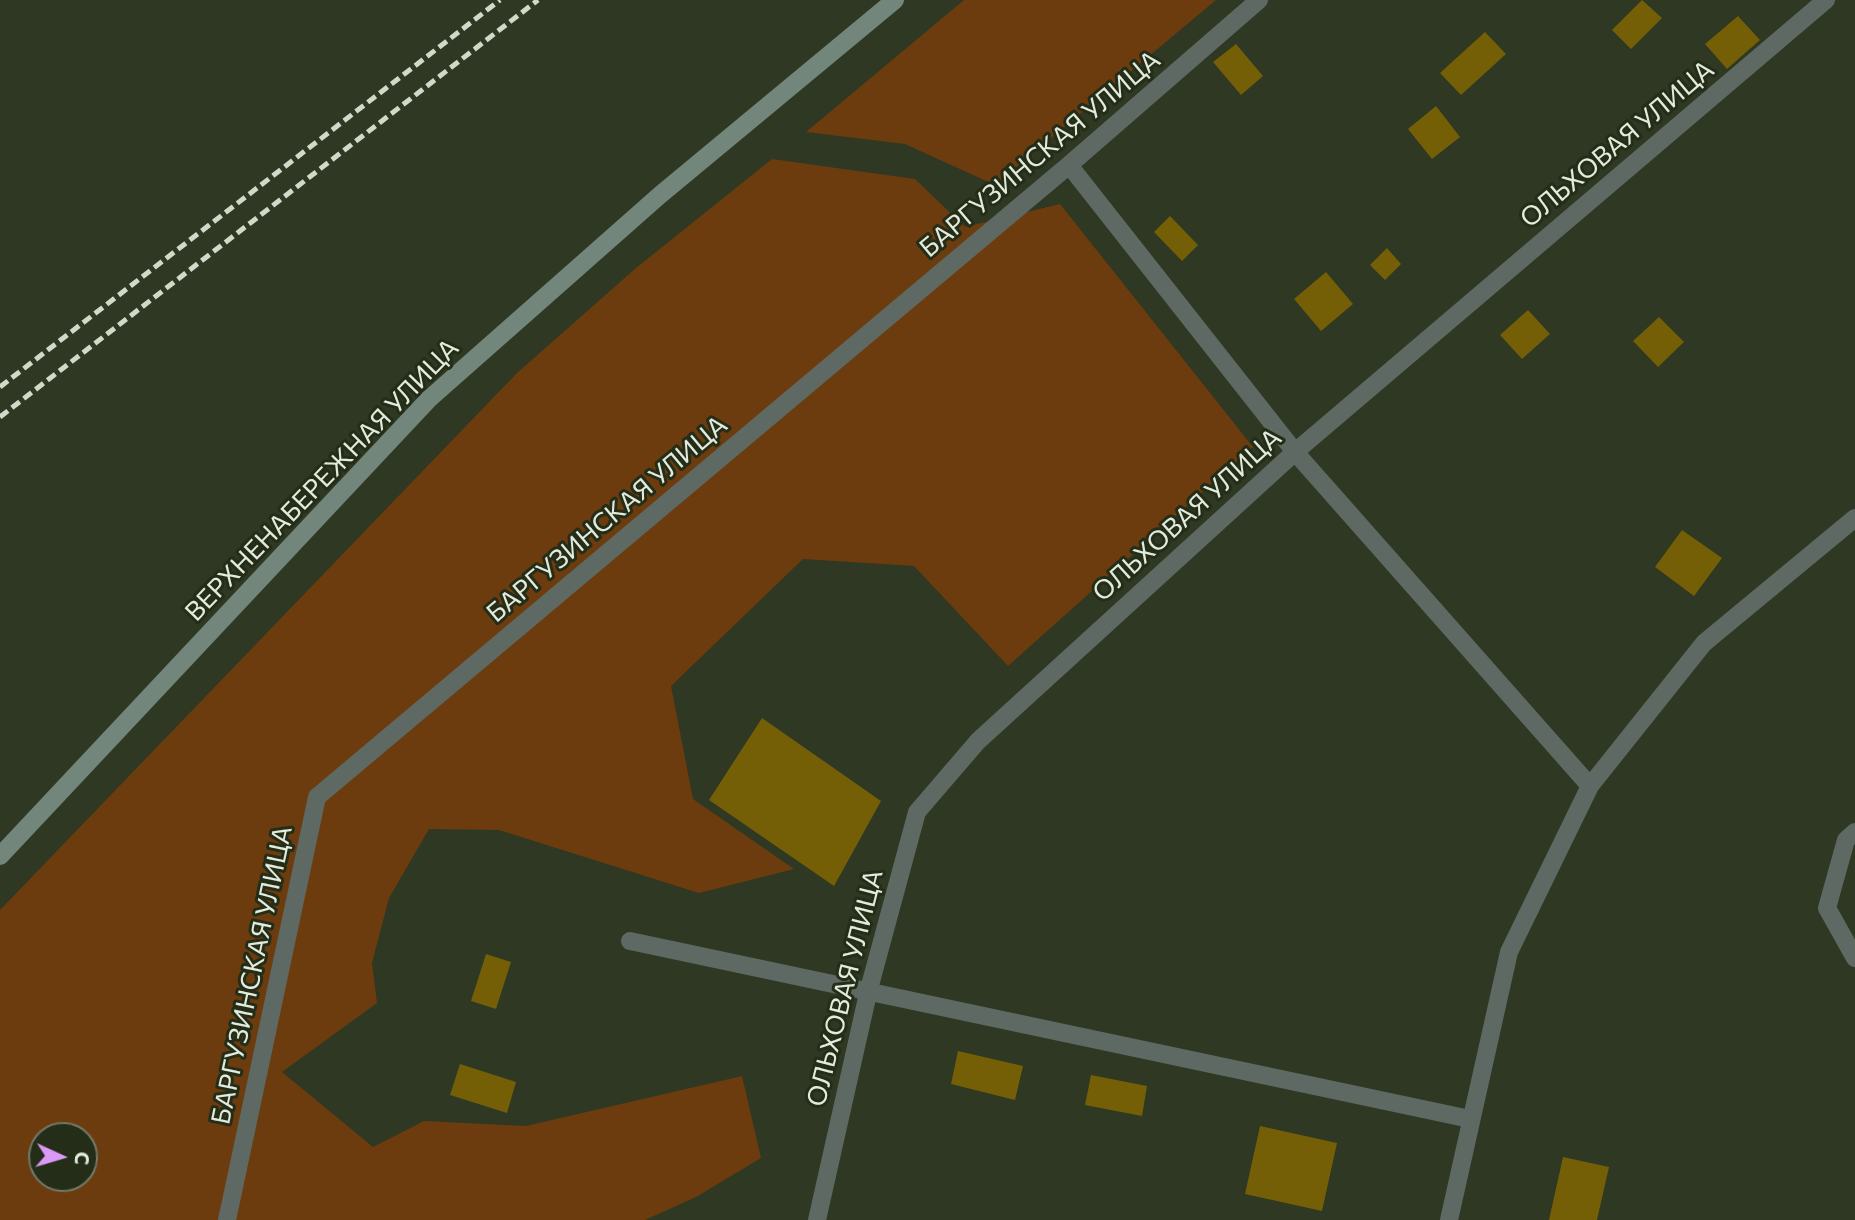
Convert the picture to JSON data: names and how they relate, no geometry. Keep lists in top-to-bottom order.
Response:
{
  "streets": {
    "street": ["ОЛЬХОВАЯ УЛИЦА", "БАРГУЗИНСКАЯ УЛИЦА", "ВЕРХНЕНАБЕРЕЖНАЯ УЛИЦА"]
  },
  "north": "right"
}
